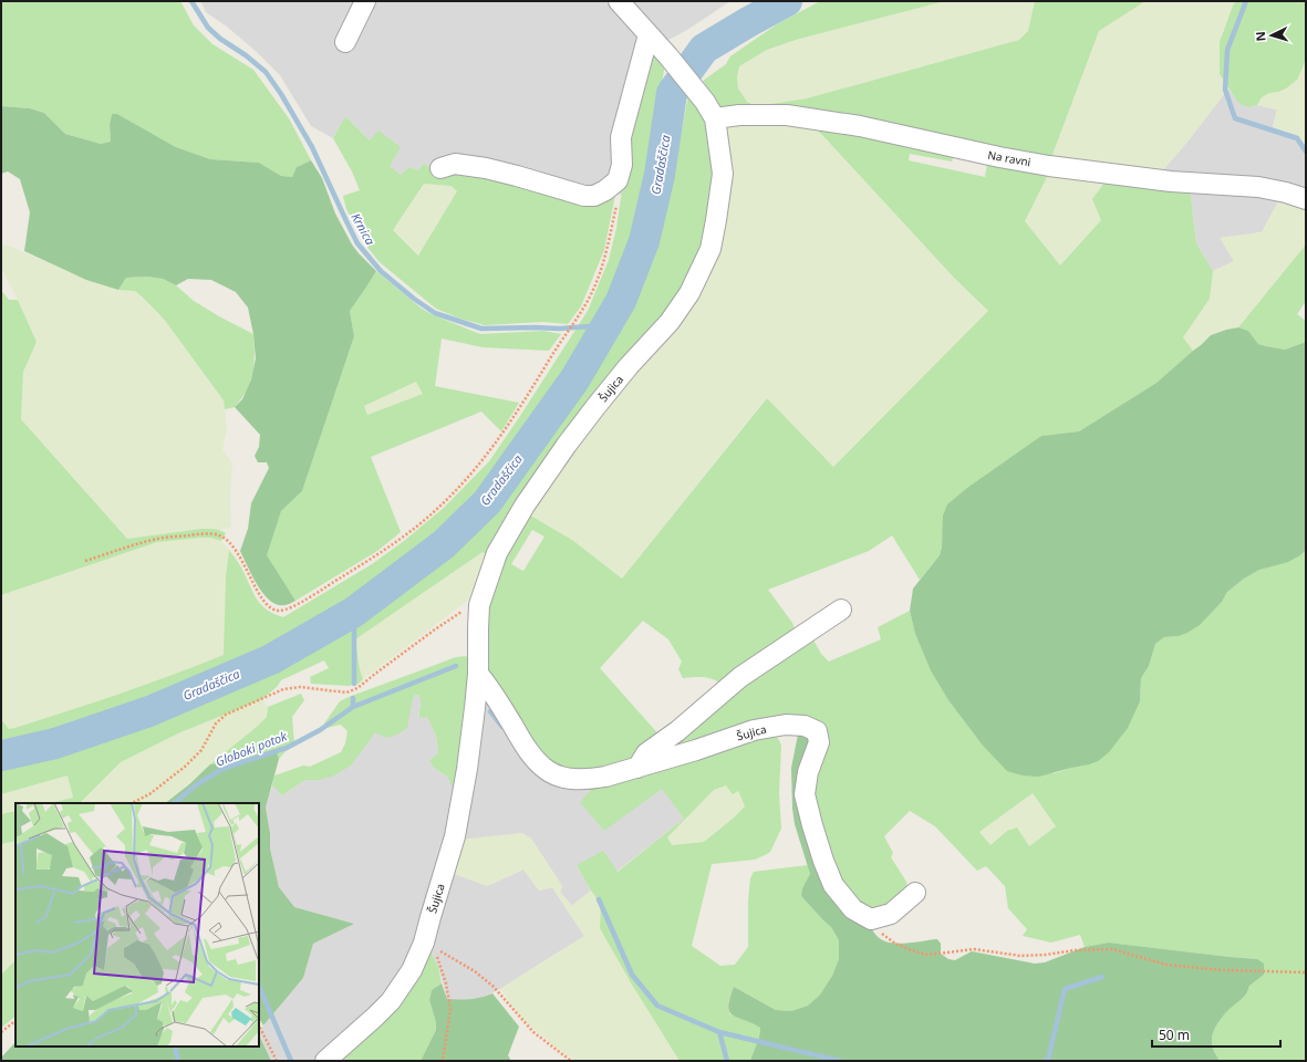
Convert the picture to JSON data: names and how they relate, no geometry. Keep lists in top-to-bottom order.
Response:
{
  "streets": {
    "street": ["Na ravni", "Šujica"]
  },
  "crossings": [
    ["Na ravni", "Šujica"]
  ],
  "water": ["Gradaščica", "Krnica", "Globoki potok"],
  "scale_bar": "50 m",
  "north": "left"
}
